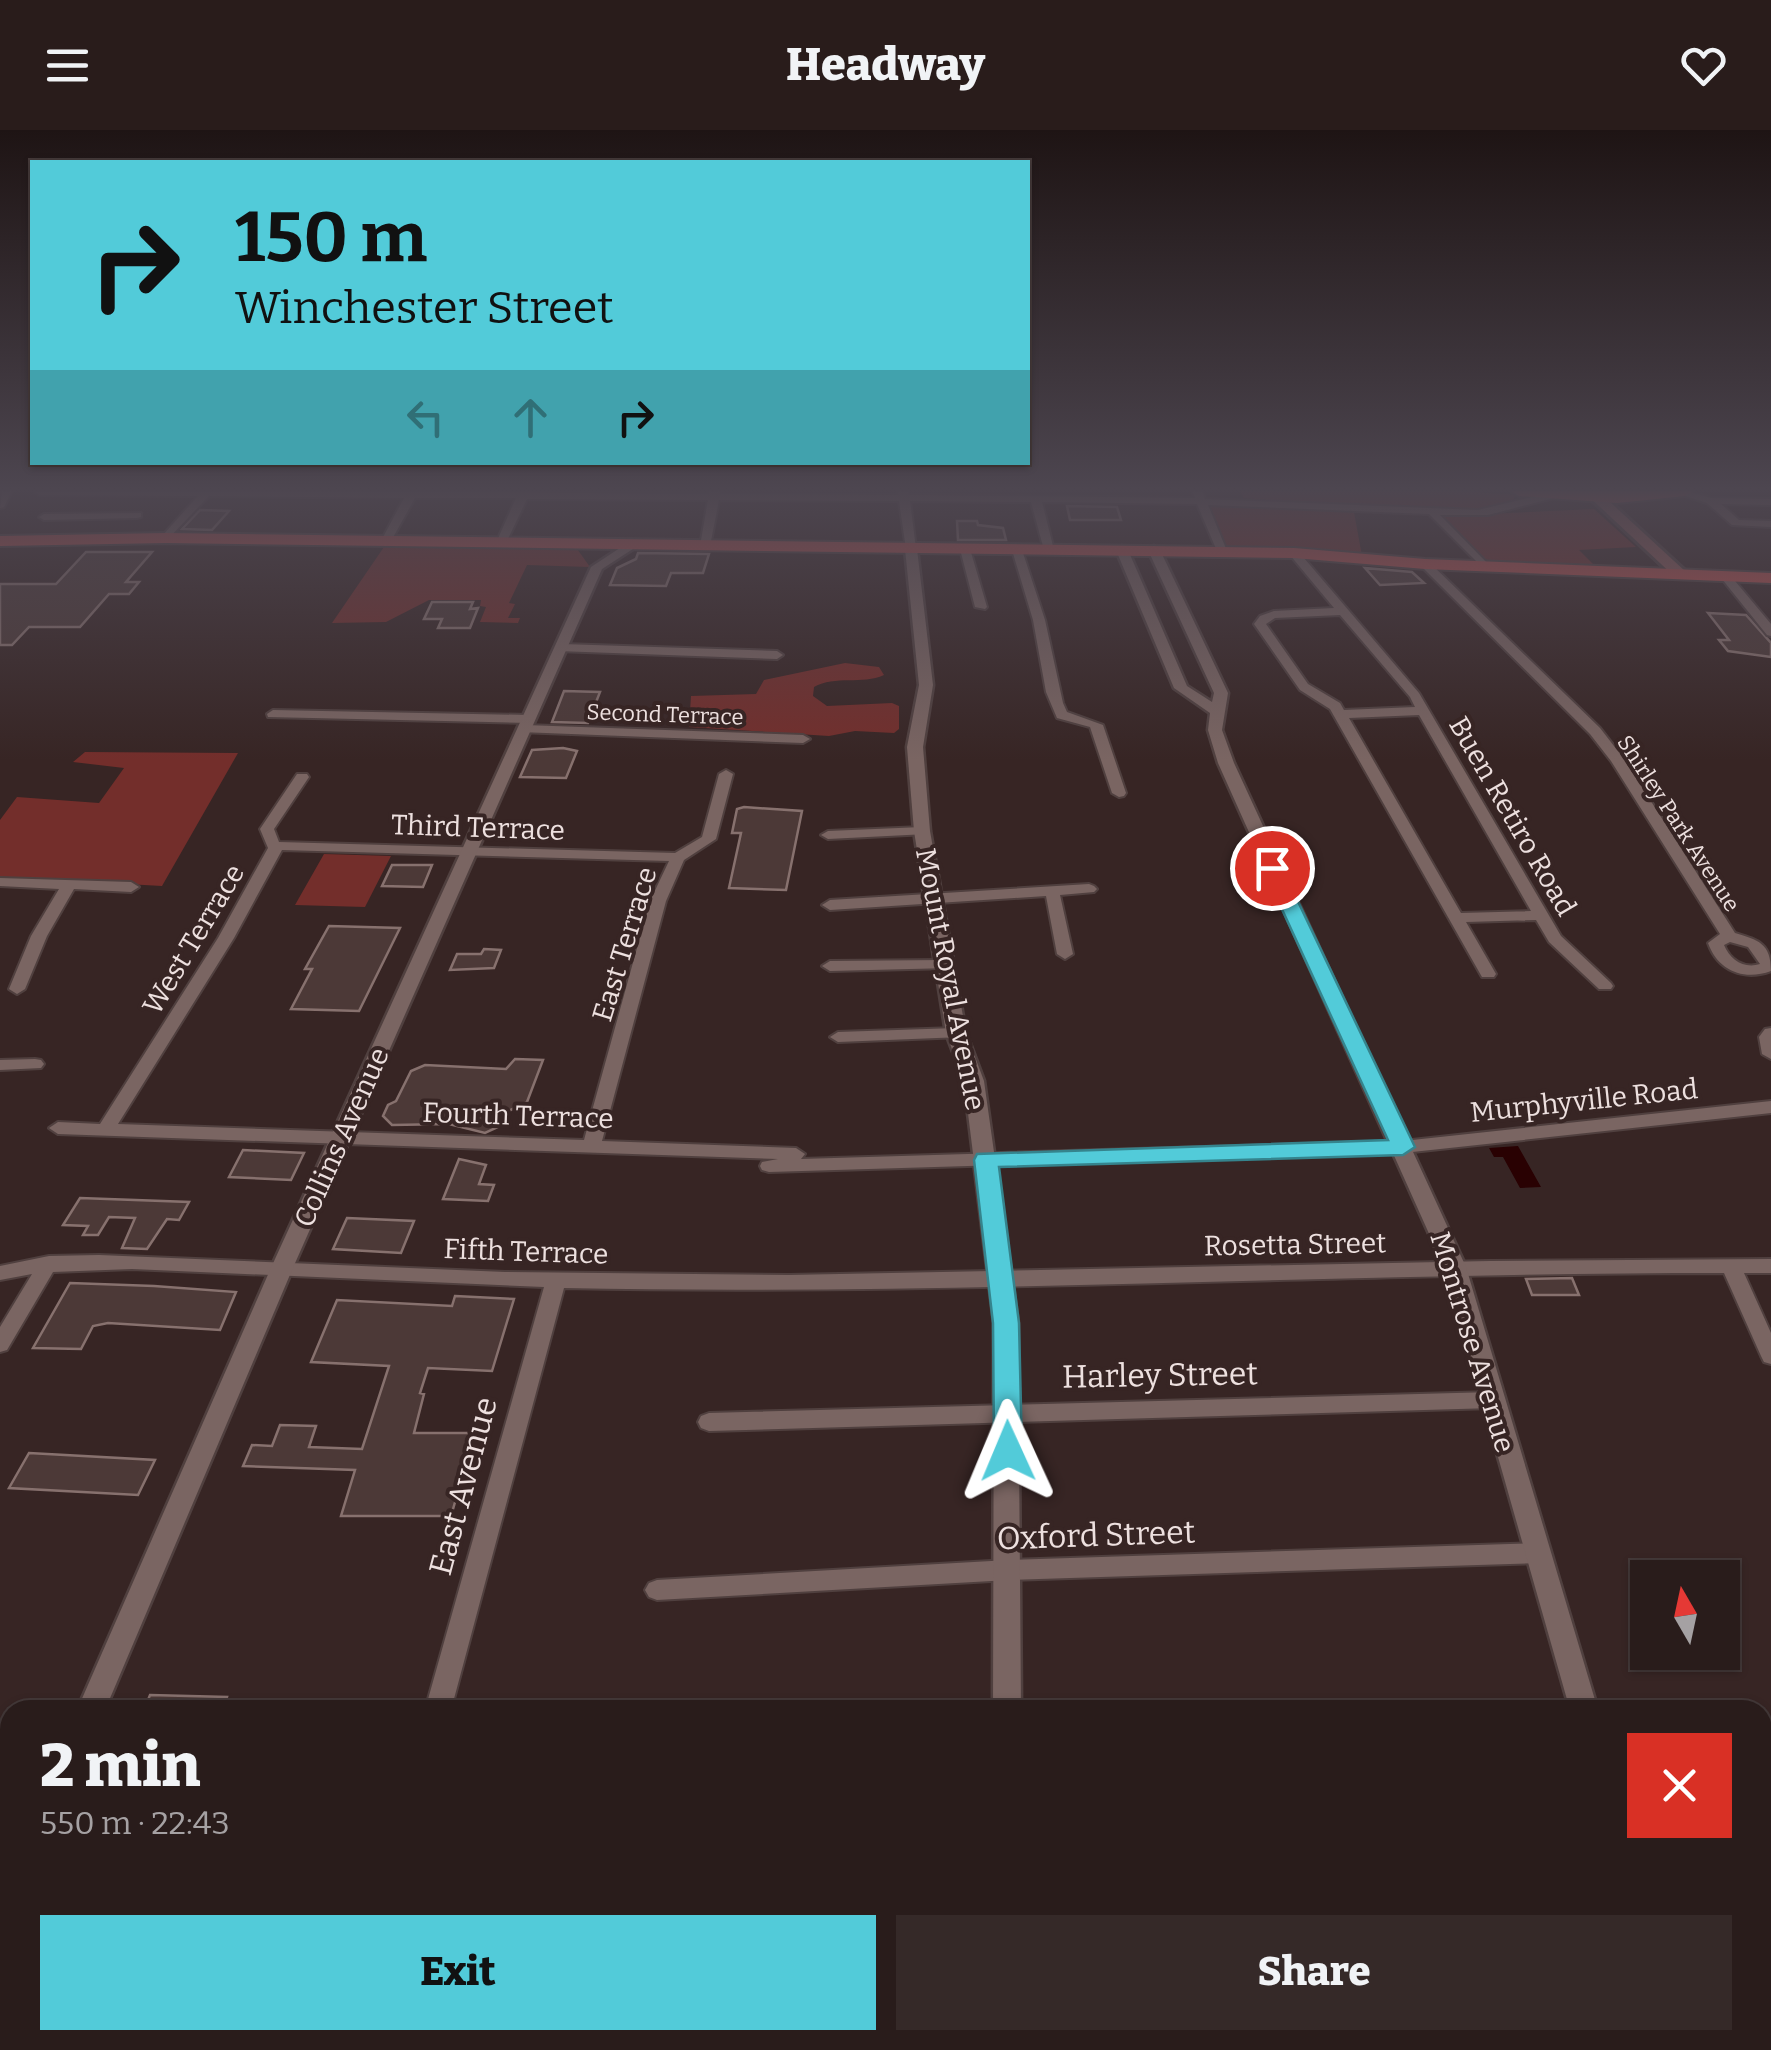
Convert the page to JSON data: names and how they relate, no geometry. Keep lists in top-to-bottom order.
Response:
{
  "streets": {
    "street": [
      "Second Terrace",
      "Buen Retiro Road",
      "Shirley Park Avenue",
      "Third Terrace",
      "West Terrace",
      "East Terrace",
      "Mount Royal Avenue",
      "Murphyville Road",
      "Fourth Terrace",
      "Collins Avenue",
      "Rosetta Street",
      "Fifth Terrace",
      "Montrose Avenue",
      "Harley Street",
      "East Avenue",
      "Oxford Street"
    ]
  },
  "crossings": [
    ["Second Terrace", "Collins Avenue"],
    ["Third Terrace", "West Terrace"],
    ["Third Terrace", "East Terrace"],
    ["Third Terrace", "Collins Avenue"],
    ["West Terrace", "Fourth Terrace"],
    ["East Terrace", "Fourth Terrace"],
    ["Mount Royal Avenue", "Murphyville Road"],
    ["Mount Royal Avenue", "Rosetta Street"],
    ["Mount Royal Avenue", "Fifth Terrace"],
    ["Mount Royal Avenue", "Harley Street"],
    ["Mount Royal Avenue", "Oxford Street"],
    ["Murphyville Road", "Montrose Avenue"],
    ["Fourth Terrace", "Collins Avenue"],
    ["Collins Avenue", "Fifth Terrace"],
    ["Rosetta Street", "Fifth Terrace"],
    ["Rosetta Street", "Montrose Avenue"],
    ["Fifth Terrace", "East Avenue"],
    ["Montrose Avenue", "Harley Street"],
    ["Montrose Avenue", "Oxford Street"]
  ],
  "north": "top",
  "page": {
    "header": "Headway",
    "turn": ["150 m", "Winchester Street"],
    "heading": ["2 min", "550 m · 22:43"],
    "buttons": ["Exit", "Share"]
  }
}
